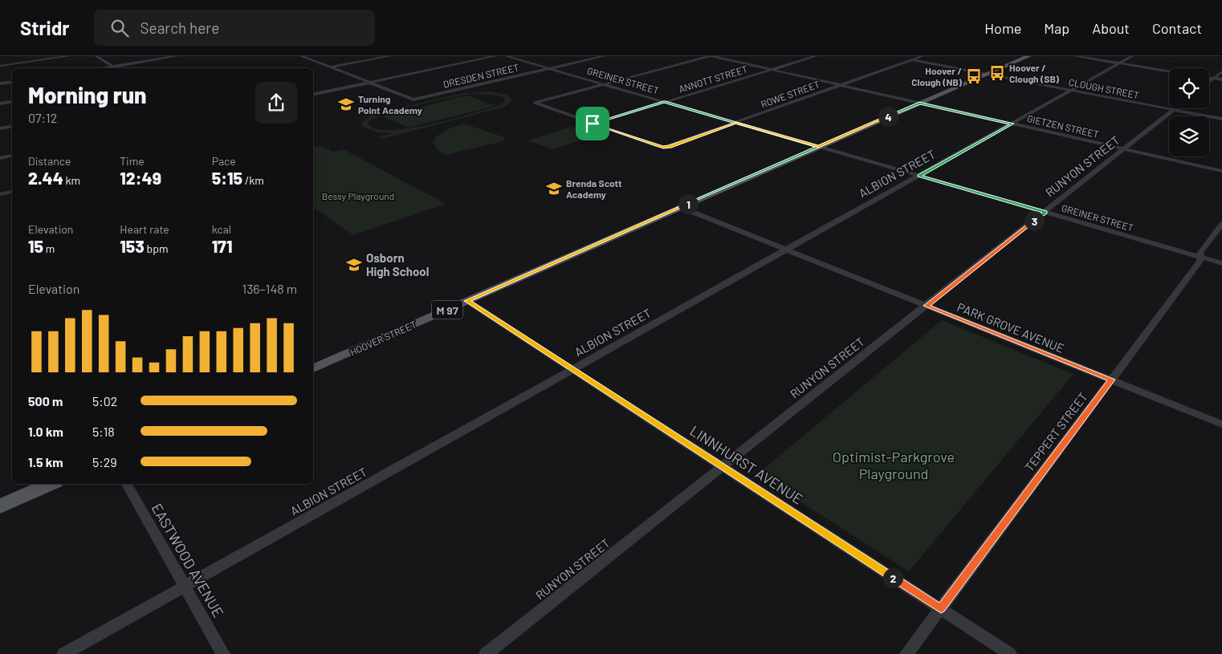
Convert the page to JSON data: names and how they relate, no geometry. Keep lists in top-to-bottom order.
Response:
{
  "streets": {
    "main road": ["M 97", "HOOVER STREET"],
    "street": [
      "DRESDEN STREET",
      "ANNOTT STREET",
      "GREINER STREET",
      "CLOUGH STREET",
      "ROWE STREET",
      "GIETZEN STREET",
      "RUNYON STREET",
      "ALBION STREET",
      "PARK GROVE AVENUE",
      "TEPPERT STREET",
      "LINNHURST AVENUE",
      "EASTWOOD AVENUE"
    ]
  },
  "crossings": [
    ["DRESDEN STREET", "GREINER STREET"],
    ["ANNOTT STREET", "GREINER STREET"],
    ["ANNOTT STREET", "ROWE STREET"],
    ["ANNOTT STREET", "GIETZEN STREET"],
    ["GREINER STREET", "ROWE STREET"],
    ["GREINER STREET", "RUNYON STREET"],
    ["GREINER STREET", "ALBION STREET"],
    ["GREINER STREET", "HOOVER STREET"],
    ["GREINER STREET", "TEPPERT STREET"],
    ["CLOUGH STREET", "ROWE STREET"],
    ["CLOUGH STREET", "RUNYON STREET"],
    ["CLOUGH STREET", "ALBION STREET"],
    ["CLOUGH STREET", "HOOVER STREET"],
    ["ROWE STREET", "GIETZEN STREET"],
    ["GIETZEN STREET", "RUNYON STREET"],
    ["GIETZEN STREET", "ALBION STREET"],
    ["GIETZEN STREET", "HOOVER STREET"],
    ["RUNYON STREET", "PARK GROVE AVENUE"],
    ["RUNYON STREET", "LINNHURST AVENUE"],
    ["ALBION STREET", "PARK GROVE AVENUE"],
    ["ALBION STREET", "LINNHURST AVENUE"],
    ["ALBION STREET", "EASTWOOD AVENUE"],
    ["PARK GROVE AVENUE", "HOOVER STREET"],
    ["PARK GROVE AVENUE", "TEPPERT STREET"],
    ["HOOVER STREET", "LINNHURST AVENUE"],
    ["TEPPERT STREET", "LINNHURST AVENUE"]
  ],
  "parks": ["Bessy Playground", "Optimist-Parkgrove Playground"],
  "places": {
    "bus stop": ["Hoover / Clough (SB)", "Hoover / Clough (NB)"],
    "school or university": ["Turning Point Academy", "Brenda Scott Academy", "Osborn High School"]
  },
  "page": {
    "header": "Stridr",
    "search": "Search here",
    "nav": [
      "Home",
      "Map",
      "About",
      "Contact"
    ],
    "heading": ["Morning run", "07:12"],
    "pins": [
      "4",
      "1",
      "3",
      "2"
    ],
    "stats": [
      ["Distance", "2.44 km"],
      ["Time", "12:49"],
      ["Pace", "5:15 /km"],
      ["Elevation", "15 m"],
      ["Heart rate", "153 bpm"],
      ["kcal", "171"]
    ],
    "chart": ["Elevation", "136–148 m"],
    "list": [
      {
        "name": "500 m",
        "note": "5:02"
      },
      {
        "name": "1.0 km",
        "note": "5:18"
      },
      {
        "name": "1.5 km",
        "note": "5:29"
      }
    ]
  }
}
